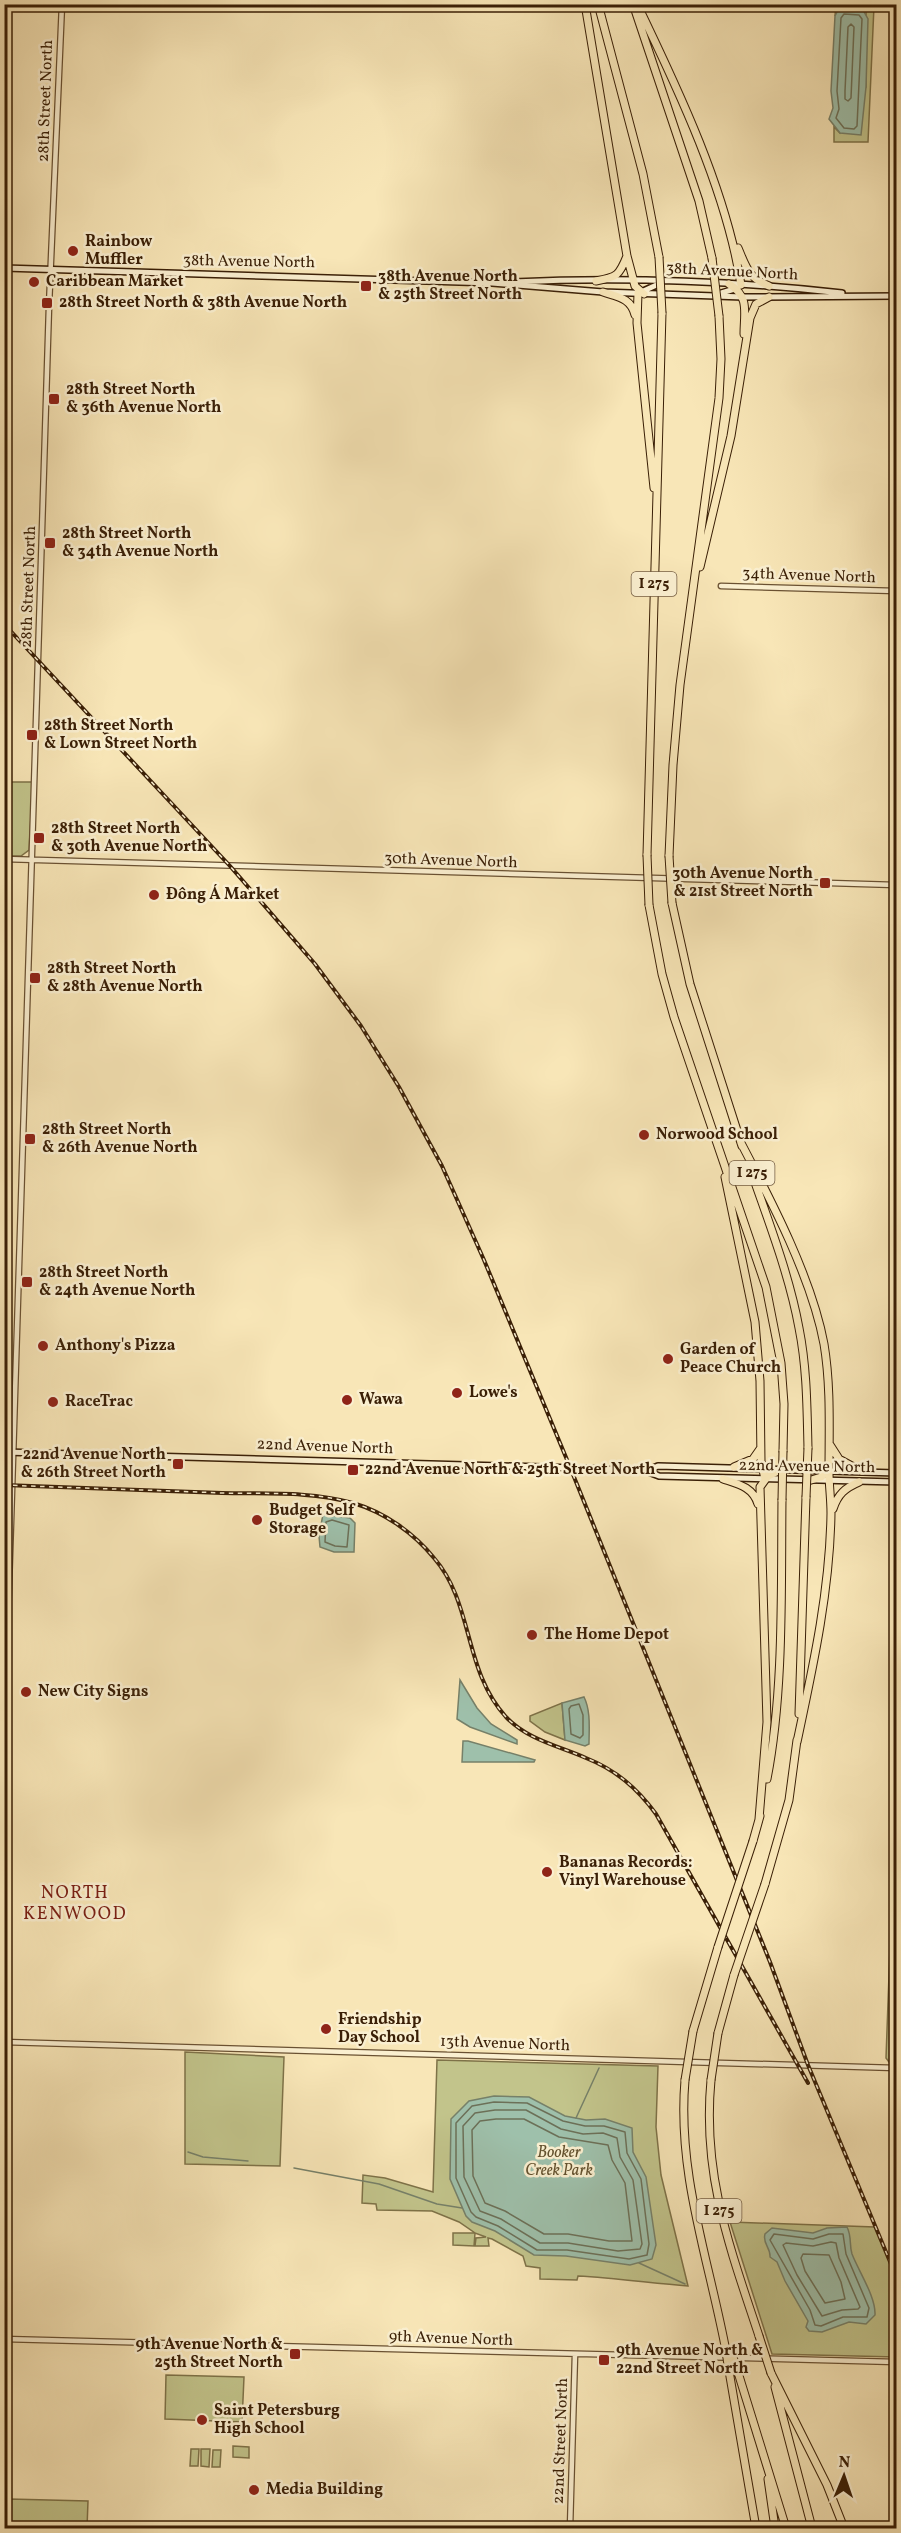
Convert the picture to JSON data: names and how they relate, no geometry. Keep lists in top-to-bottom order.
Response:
{
  "streets": {
    "highway": ["I 275"],
    "main road": ["38th Avenue North", "22nd Avenue North"],
    "street": [
      "28th Street North",
      "34th Avenue North",
      "30th Avenue North",
      "13th Avenue North",
      "9th Avenue North",
      "22nd Street North"
    ]
  },
  "crossings": [
    ["28th Street North", "38th Avenue North"],
    ["28th Street North", "30th Avenue North"],
    ["28th Street North", "22nd Avenue North"],
    ["9th Avenue North", "22nd Street North"]
  ],
  "districts": ["NORTH KENWOOD"],
  "parks": ["Booker Creek Park"],
  "places": {
    "other": [
      "Rainbow Muffler",
      "Caribbean Market",
      "Đông Á Market",
      "Norwood School",
      "Anthony's Pizza",
      "Garden of Peace Church",
      "Lowe's",
      "Wawa",
      "RaceTrac",
      "Budget Self Storage",
      "The Home Depot",
      "New City Signs",
      "Bananas Records: Vinyl Warehouse",
      "Friendship Day School",
      "Saint Petersburg High School",
      "Media Building"
    ],
    "transit": [
      "38th Avenue North & 25th Street North",
      "28th Street North & 38th Avenue North",
      "28th Street North & 36th Avenue North",
      "28th Street North & 34th Avenue North",
      "28th Street North & Lown Street North",
      "28th Street North & 30th Avenue North",
      "30th Avenue North & 21st Street North",
      "28th Street North & 28th Avenue North",
      "28th Street North & 26th Avenue North",
      "28th Street North & 24th Avenue North",
      "22nd Avenue North & 26th Street North",
      "22nd Avenue North & 25th Street North",
      "9th Avenue North & 25th Street North",
      "9th Avenue North & 22nd Street North"
    ]
  },
  "north": "top"
}
